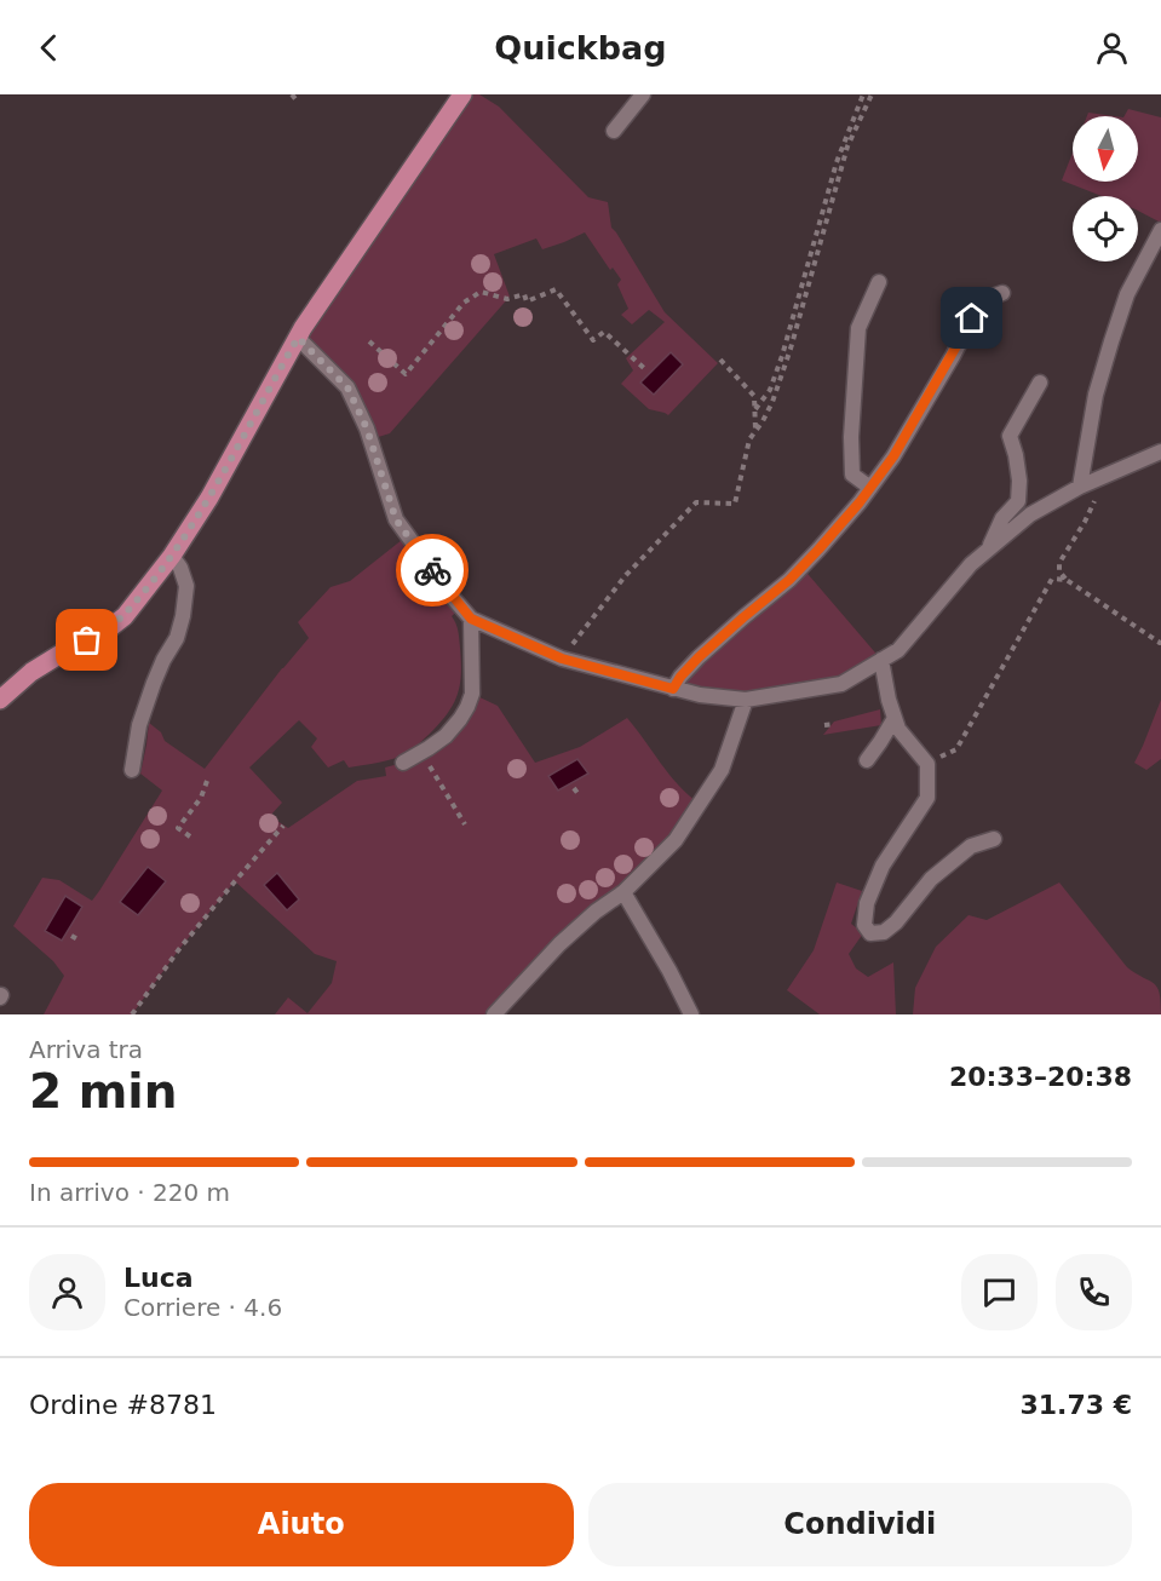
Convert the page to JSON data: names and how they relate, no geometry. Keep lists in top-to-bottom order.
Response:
{
  "north": "bottom",
  "page": {
    "header": "Quickbag",
    "heading": ["2 min", "Arriva tra", "20:33–20:38"],
    "panel": [
      "Luca",
      "Corriere · 4.6",
      "Ordine #8781",
      "31.73 €"
    ],
    "bar": "In arrivo · 220 m",
    "buttons": ["Aiuto", "Condividi"]
  }
}
